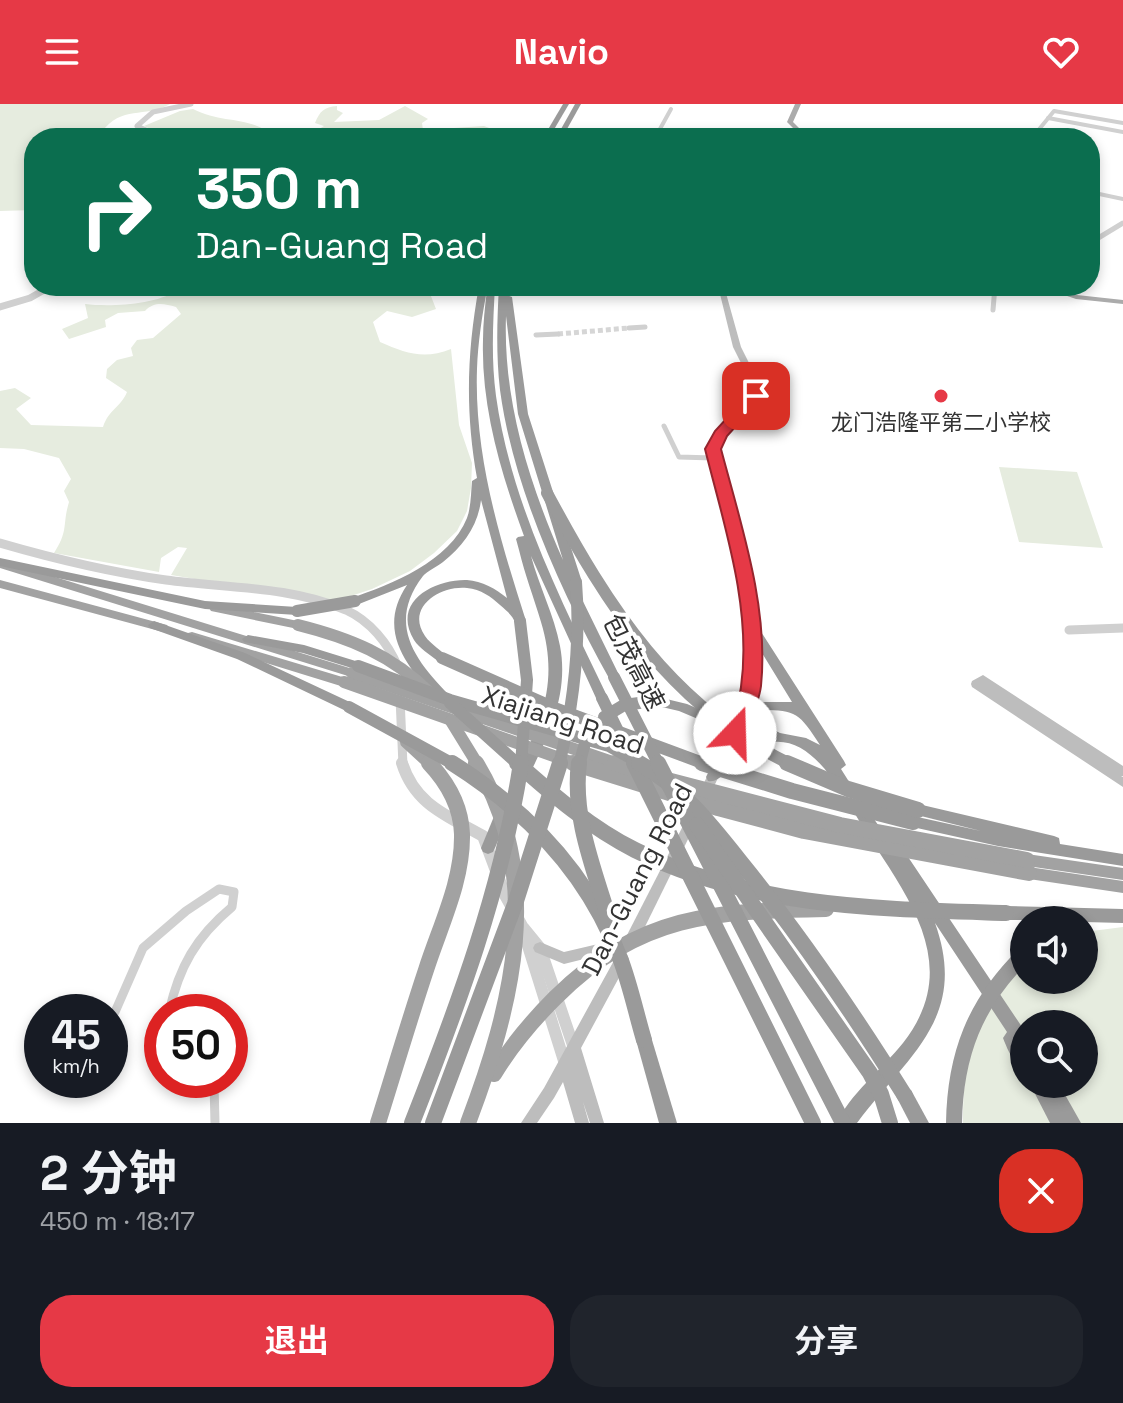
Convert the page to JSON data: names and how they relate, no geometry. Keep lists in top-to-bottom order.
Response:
{
  "streets": {
    "highway": ["包茂高速", "Xiajiang Road"],
    "main road": ["Dan-Guang Road"]
  },
  "places": ["龙门浩隆平第二小学校"],
  "page": {
    "header": "Navio",
    "turn": ["350 m", "Dan-Guang Road"],
    "speed": "45 km/h",
    "limit": "50",
    "heading": ["2 分钟", "450 m · 18:17"],
    "buttons": ["退出", "分享"]
  }
}
